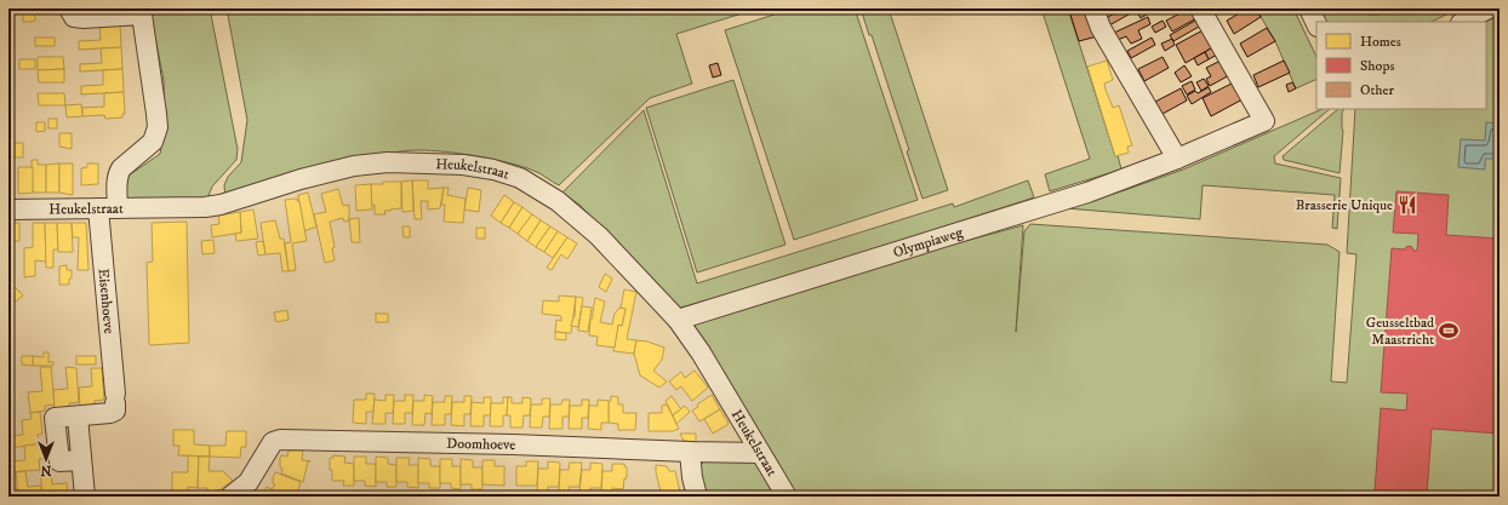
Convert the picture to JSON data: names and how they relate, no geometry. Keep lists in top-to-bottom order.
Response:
{
  "streets": {
    "street": [
      "Heukelstraat",
      "Olympiaweg",
      "Eisenhoeve",
      "Doomhoeve"
    ]
  },
  "crossings": [
    ["Heukelstraat", "Olympiaweg"],
    ["Heukelstraat", "Eisenhoeve"],
    ["Heukelstraat", "Doomhoeve"]
  ],
  "places": {
    "restaurant": ["Brasserie Unique"],
    "sports": ["Geusseltbad Maastricht"]
  },
  "legend": ["Homes", "Shops", "Other"],
  "north": "bottom"
}
